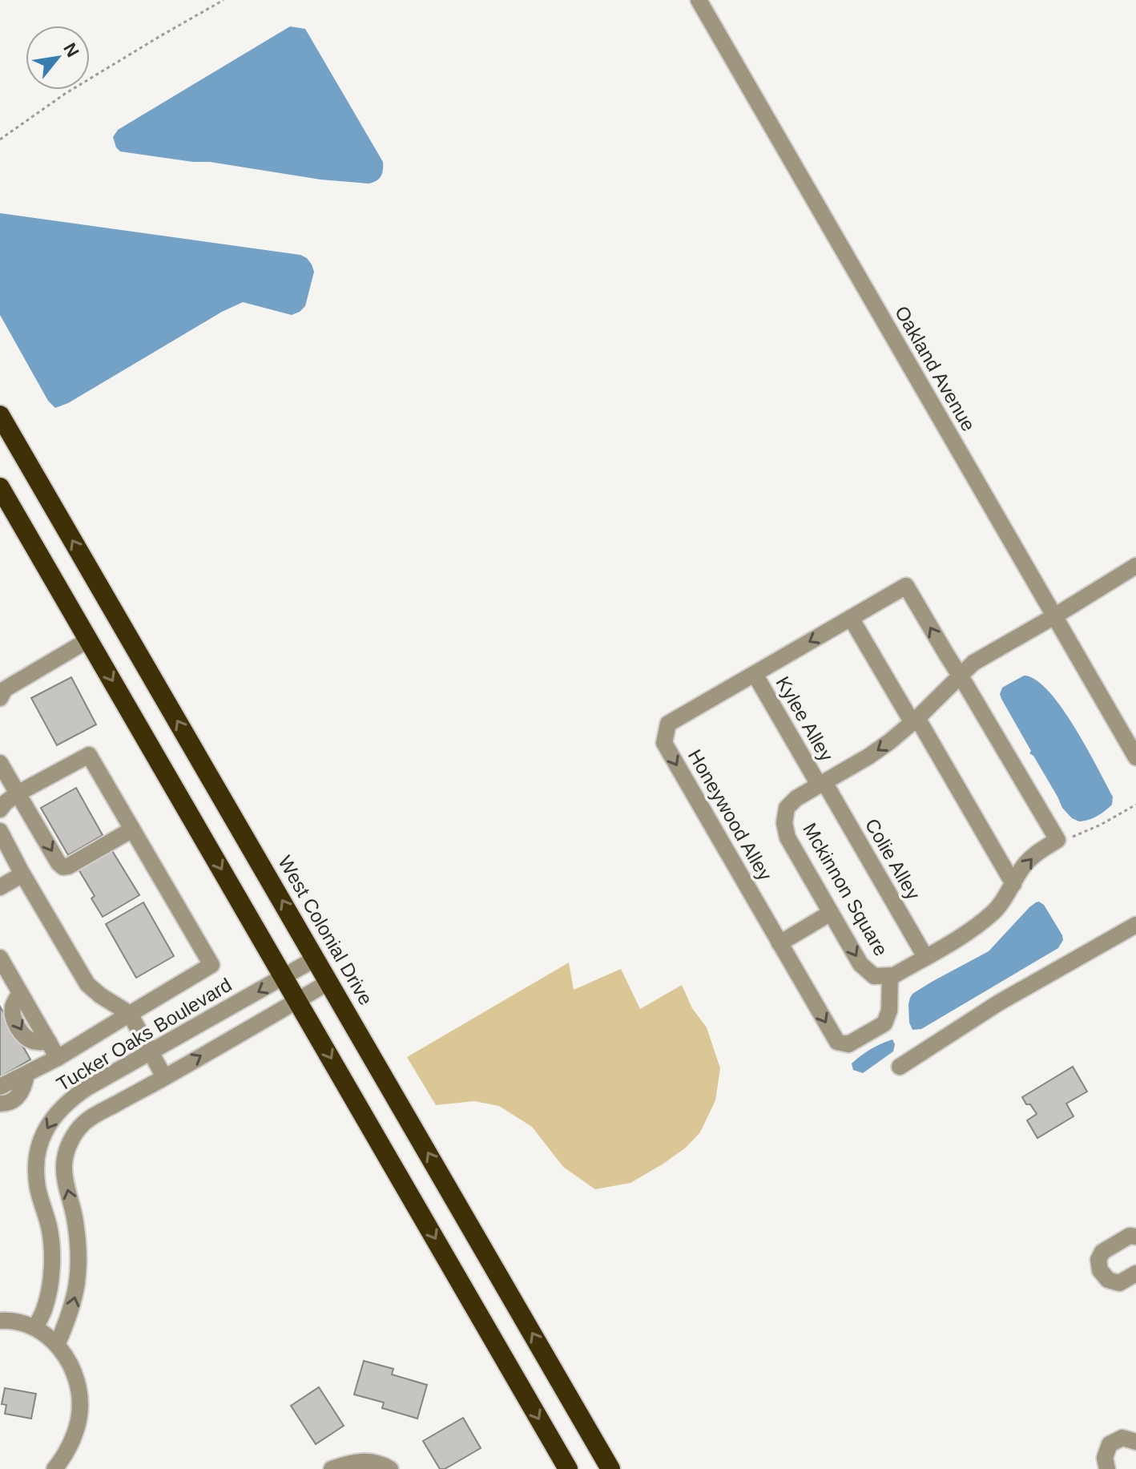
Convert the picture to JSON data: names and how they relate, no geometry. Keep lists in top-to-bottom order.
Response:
{
  "streets": {
    "highway": ["West Colonial Drive"],
    "street": [
      "Oakland Avenue",
      "Kylee Alley",
      "Honeywood Alley",
      "Colie Alley",
      "Mckinnon Square",
      "Tucker Oaks Boulevard"
    ]
  },
  "crossings": [
    ["Oakland Avenue", "Mckinnon Square"],
    ["Kylee Alley", "Honeywood Alley"],
    ["Kylee Alley", "Colie Alley"],
    ["Kylee Alley", "Mckinnon Square"],
    ["Honeywood Alley", "Mckinnon Square"],
    ["Colie Alley", "Mckinnon Square"],
    ["West Colonial Drive", "Tucker Oaks Boulevard"]
  ],
  "north": "top right"
}
